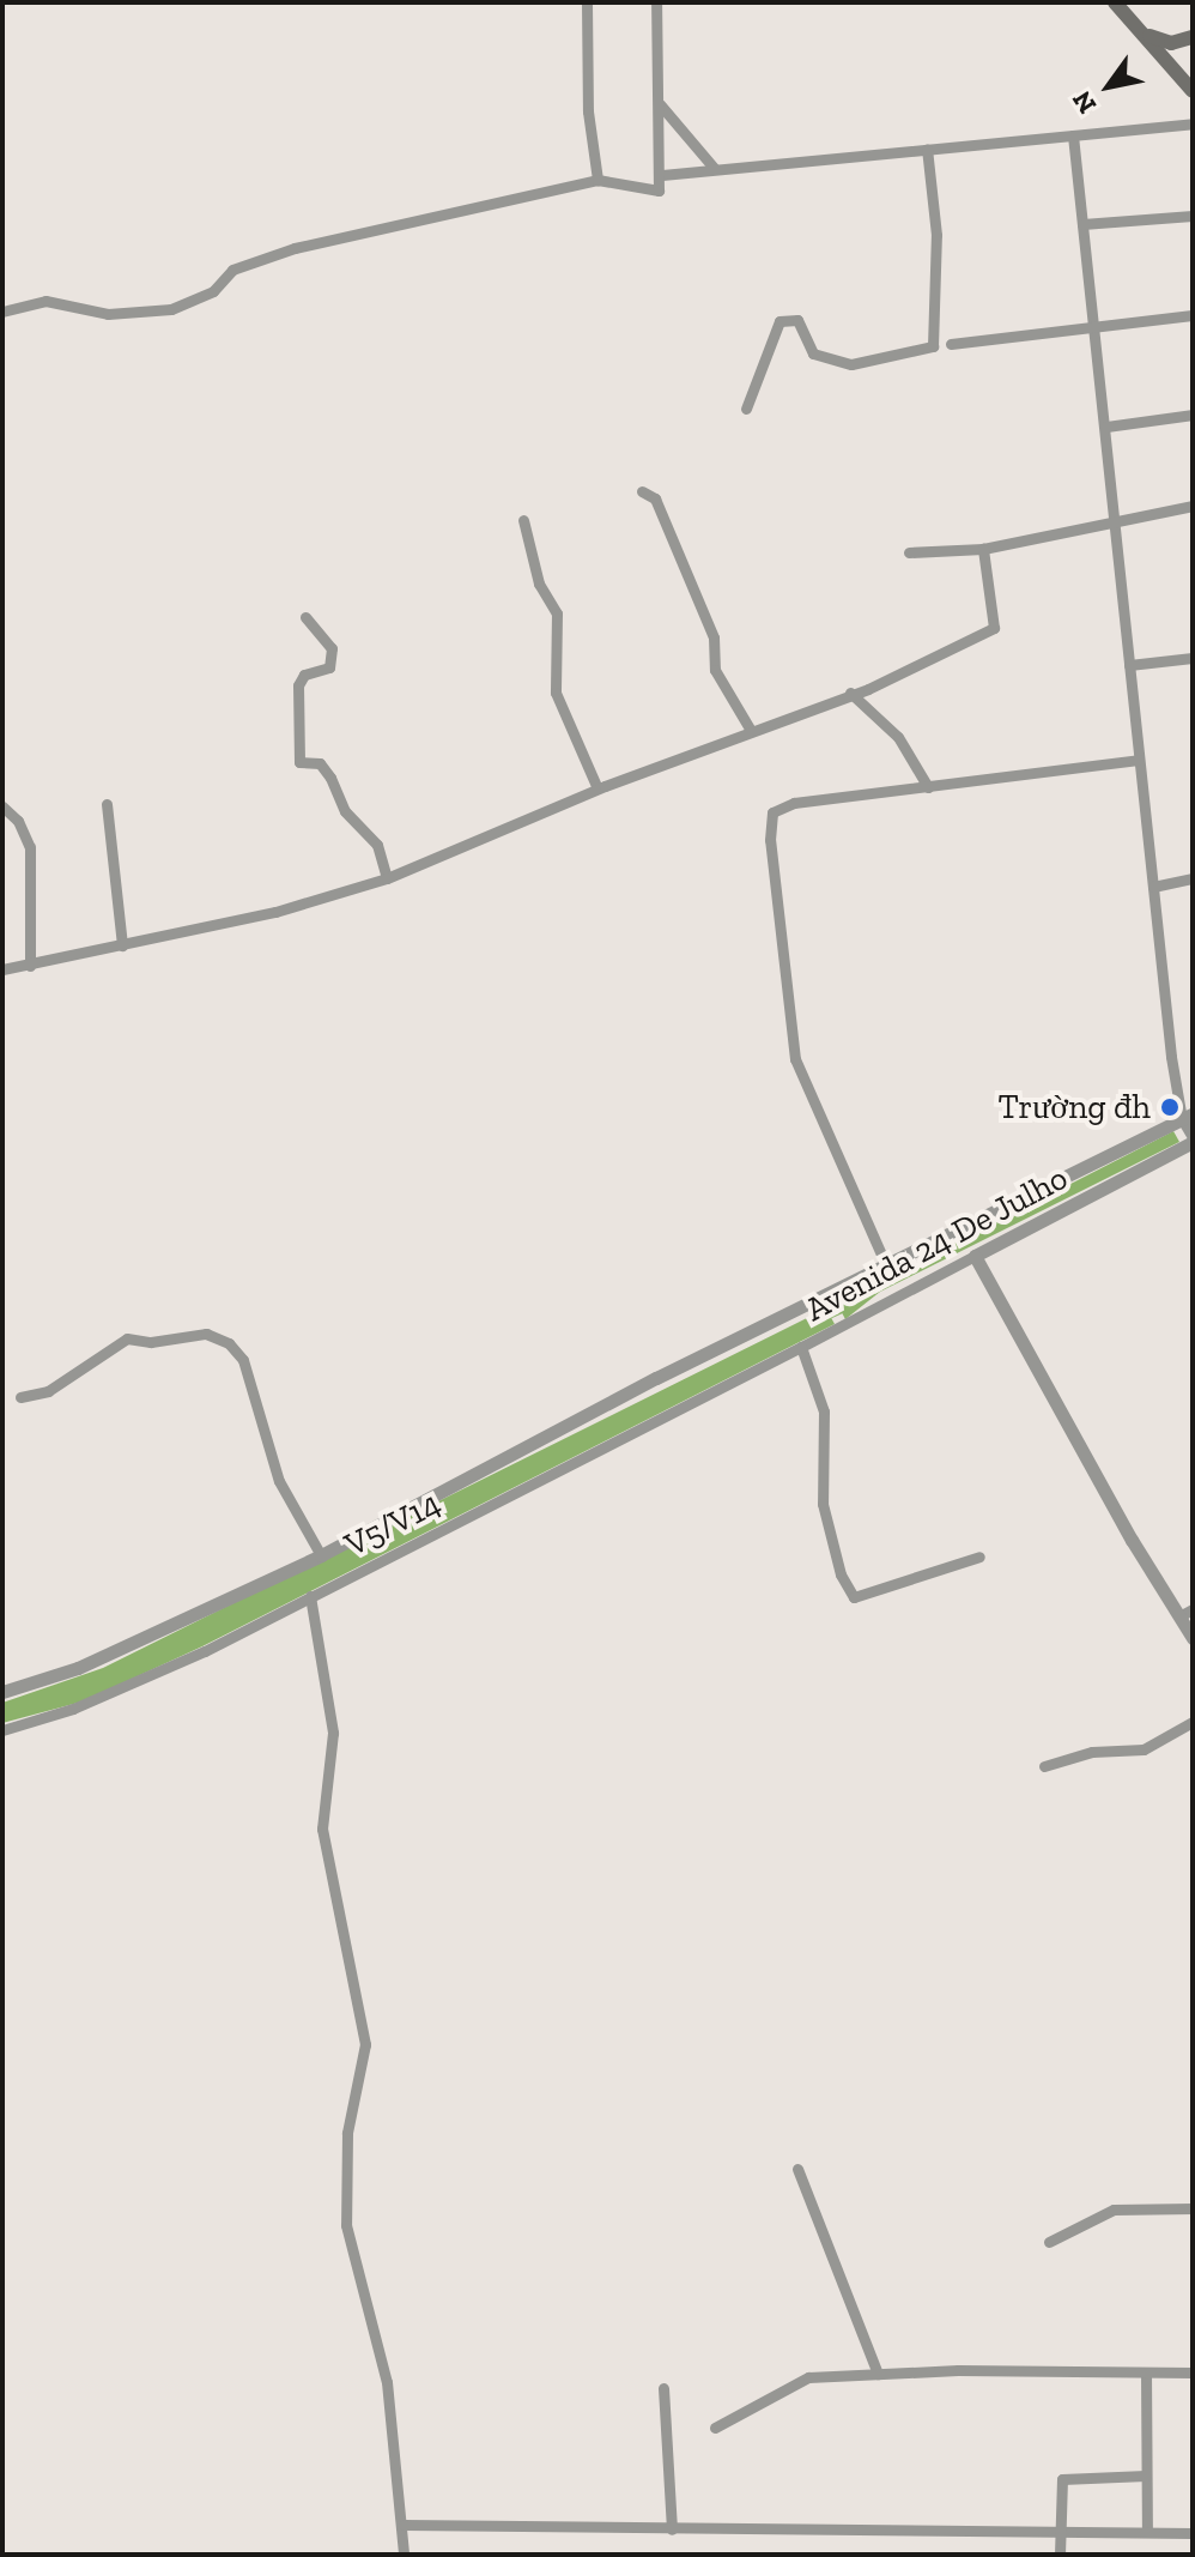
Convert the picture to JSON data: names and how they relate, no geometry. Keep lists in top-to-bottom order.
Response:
{
  "streets": {
    "street": ["Avenida 24 De Julho", "V5/V14"]
  },
  "crossings": [
    ["Avenida 24 De Julho", "V5/V14"]
  ],
  "places": ["Trường đh"],
  "north": "bottom left"
}
